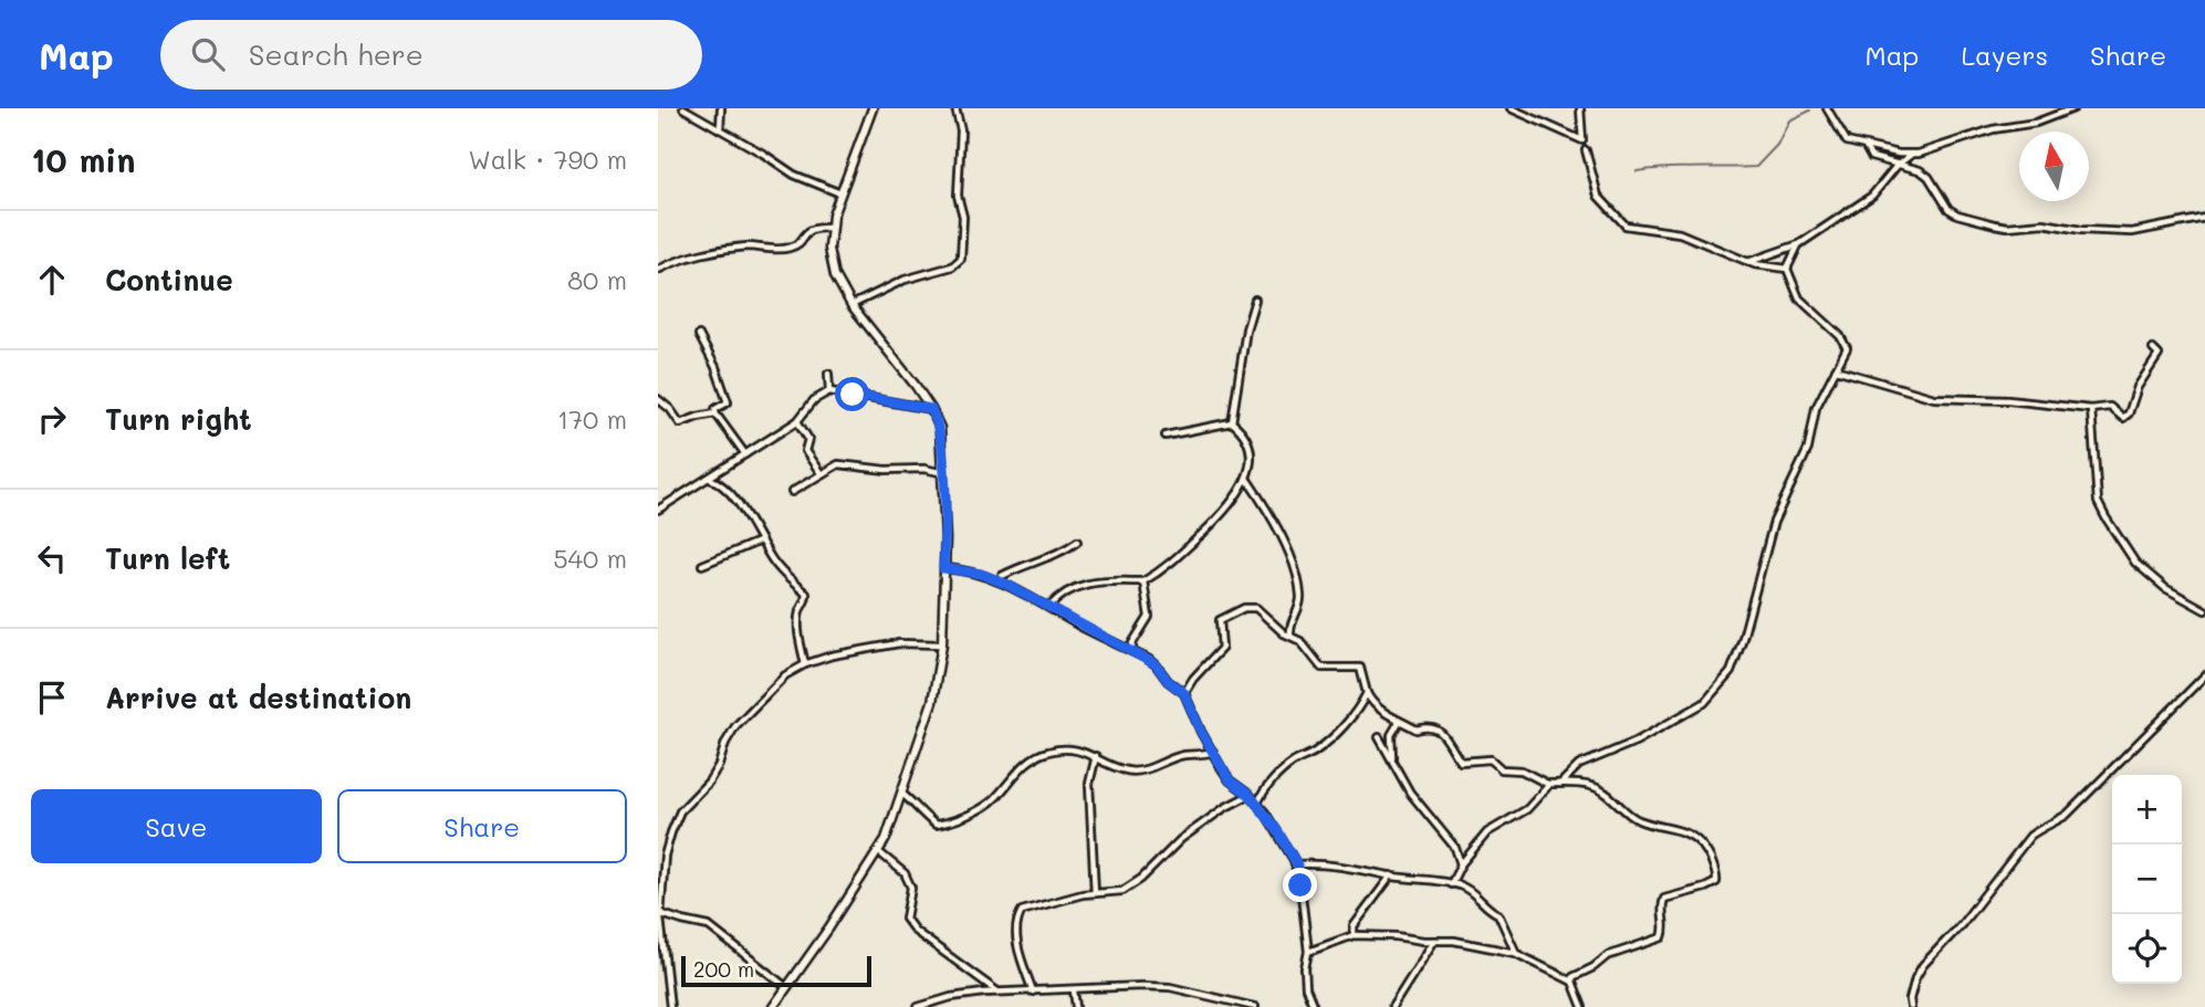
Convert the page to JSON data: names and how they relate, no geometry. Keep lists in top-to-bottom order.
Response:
{
  "scale_bar": "200 m",
  "north": "top",
  "page": {
    "header": "Map",
    "search": "Search here",
    "nav": ["Map", "Layers", "Share"],
    "heading": ["10 min", "Walk · 790 m"],
    "list": [
      ["Continue", "80 m"],
      ["Turn right", "170 m"],
      ["Turn left", "540 m"],
      "Arrive at destination"
    ],
    "buttons": ["Save", "Share"],
    "map_buttons": ["+", "−"],
    "scale": "200 m"
  }
}
